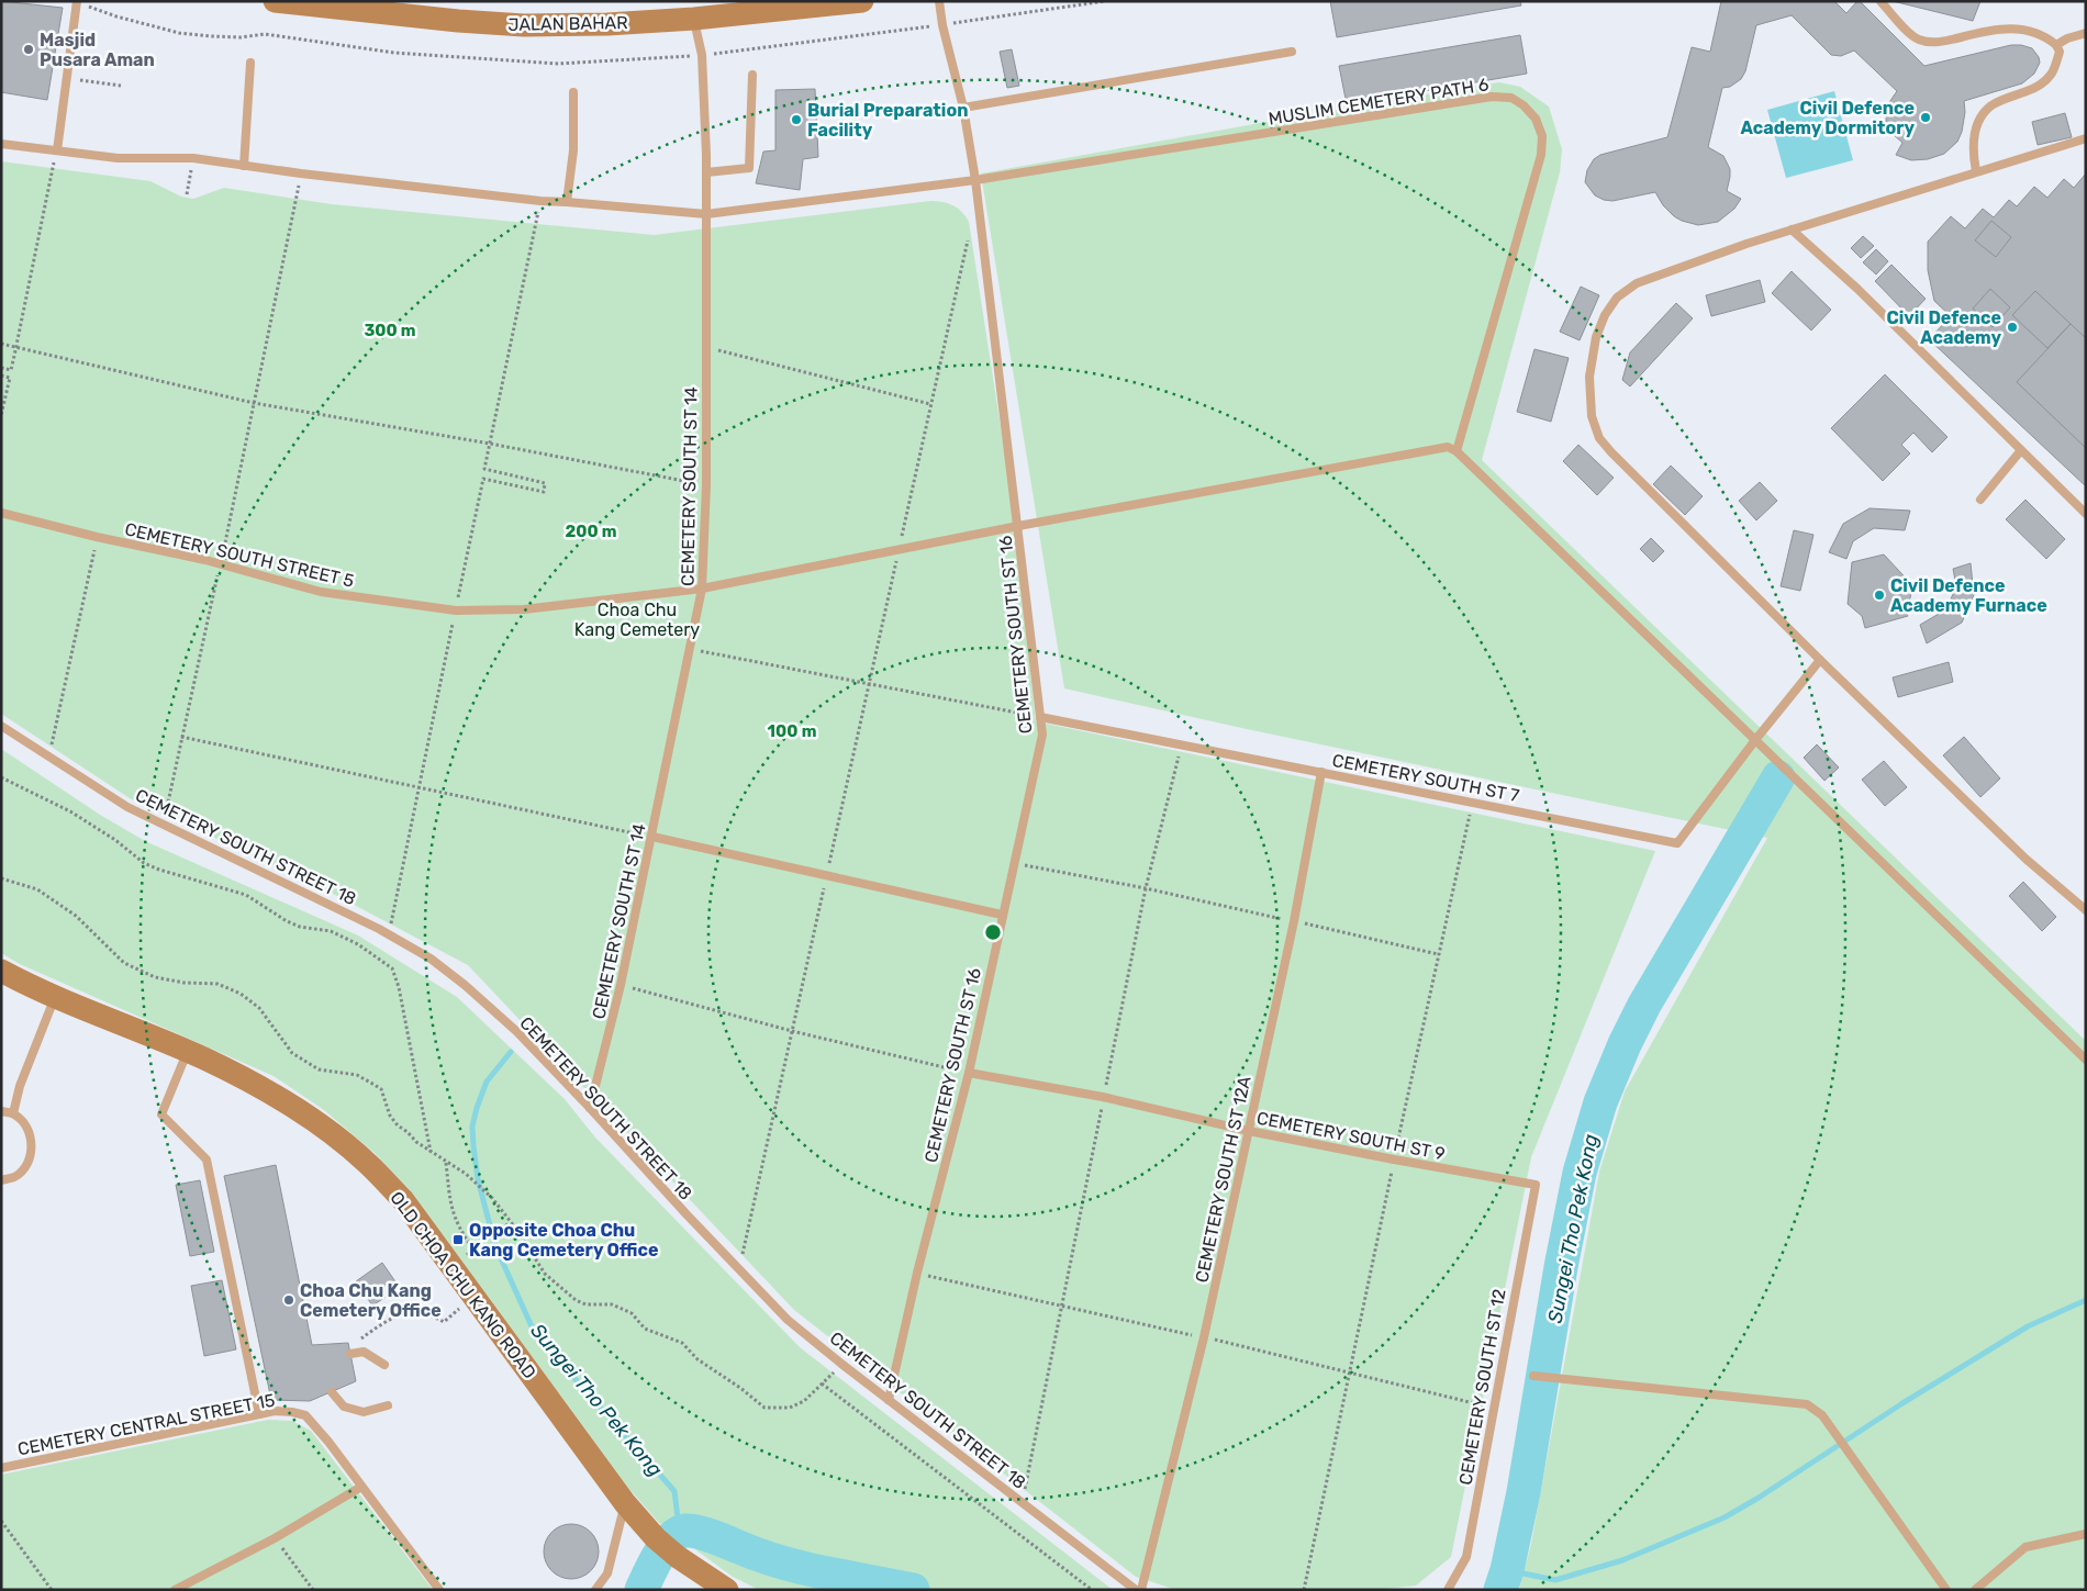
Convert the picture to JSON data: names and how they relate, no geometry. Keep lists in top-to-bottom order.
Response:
{
  "streets": {
    "street": ["JALAN BAHAR", "OLD CHOA CHU KANG ROAD"],
    "lane": [
      "MUSLIM CEMETERY PATH 6",
      "CEMETERY SOUTH ST 14",
      "CEMETERY SOUTH STREET 5",
      "CEMETERY SOUTH ST 16",
      "CEMETERY SOUTH ST 7",
      "CEMETERY SOUTH STREET 18",
      "CEMETERY SOUTH ST 9",
      "CEMETERY SOUTH ST 12A",
      "CEMETERY SOUTH ST 12",
      "CEMETERY CENTRAL STREET 15"
    ]
  },
  "crossings": [
    ["JALAN BAHAR", "CEMETERY SOUTH ST 14"],
    ["MUSLIM CEMETERY PATH 6", "CEMETERY SOUTH ST 14"],
    ["MUSLIM CEMETERY PATH 6", "CEMETERY SOUTH STREET 5"],
    ["MUSLIM CEMETERY PATH 6", "CEMETERY SOUTH ST 16"],
    ["CEMETERY SOUTH ST 14", "CEMETERY SOUTH STREET 5"],
    ["CEMETERY SOUTH ST 14", "CEMETERY SOUTH STREET 18"],
    ["CEMETERY SOUTH STREET 5", "CEMETERY SOUTH ST 16"],
    ["CEMETERY SOUTH ST 16", "CEMETERY SOUTH ST 7"],
    ["CEMETERY SOUTH ST 16", "CEMETERY SOUTH STREET 18"],
    ["CEMETERY SOUTH ST 16", "CEMETERY SOUTH ST 9"],
    ["CEMETERY SOUTH ST 7", "CEMETERY SOUTH ST 12A"],
    ["CEMETERY SOUTH ST 9", "CEMETERY SOUTH ST 12A"],
    ["CEMETERY SOUTH ST 9", "CEMETERY SOUTH ST 12"]
  ],
  "water": ["Sungei Tho Pek Kong"],
  "parks": ["Choa Chu Kang Cemetery"],
  "places": {
    "other": [
      "Masjid Pusara Aman",
      "Civil Defence Academy Dormitory",
      "Burial Preparation Facility",
      "Civil Defence Academy",
      "Civil Defence Academy Furnace",
      "Choa Chu Kang Cemetery Office"
    ],
    "transit": ["Opposite Choa Chu Kang Cemetery Office"]
  },
  "rings": ["300 m", "200 m", "100 m"]
}
